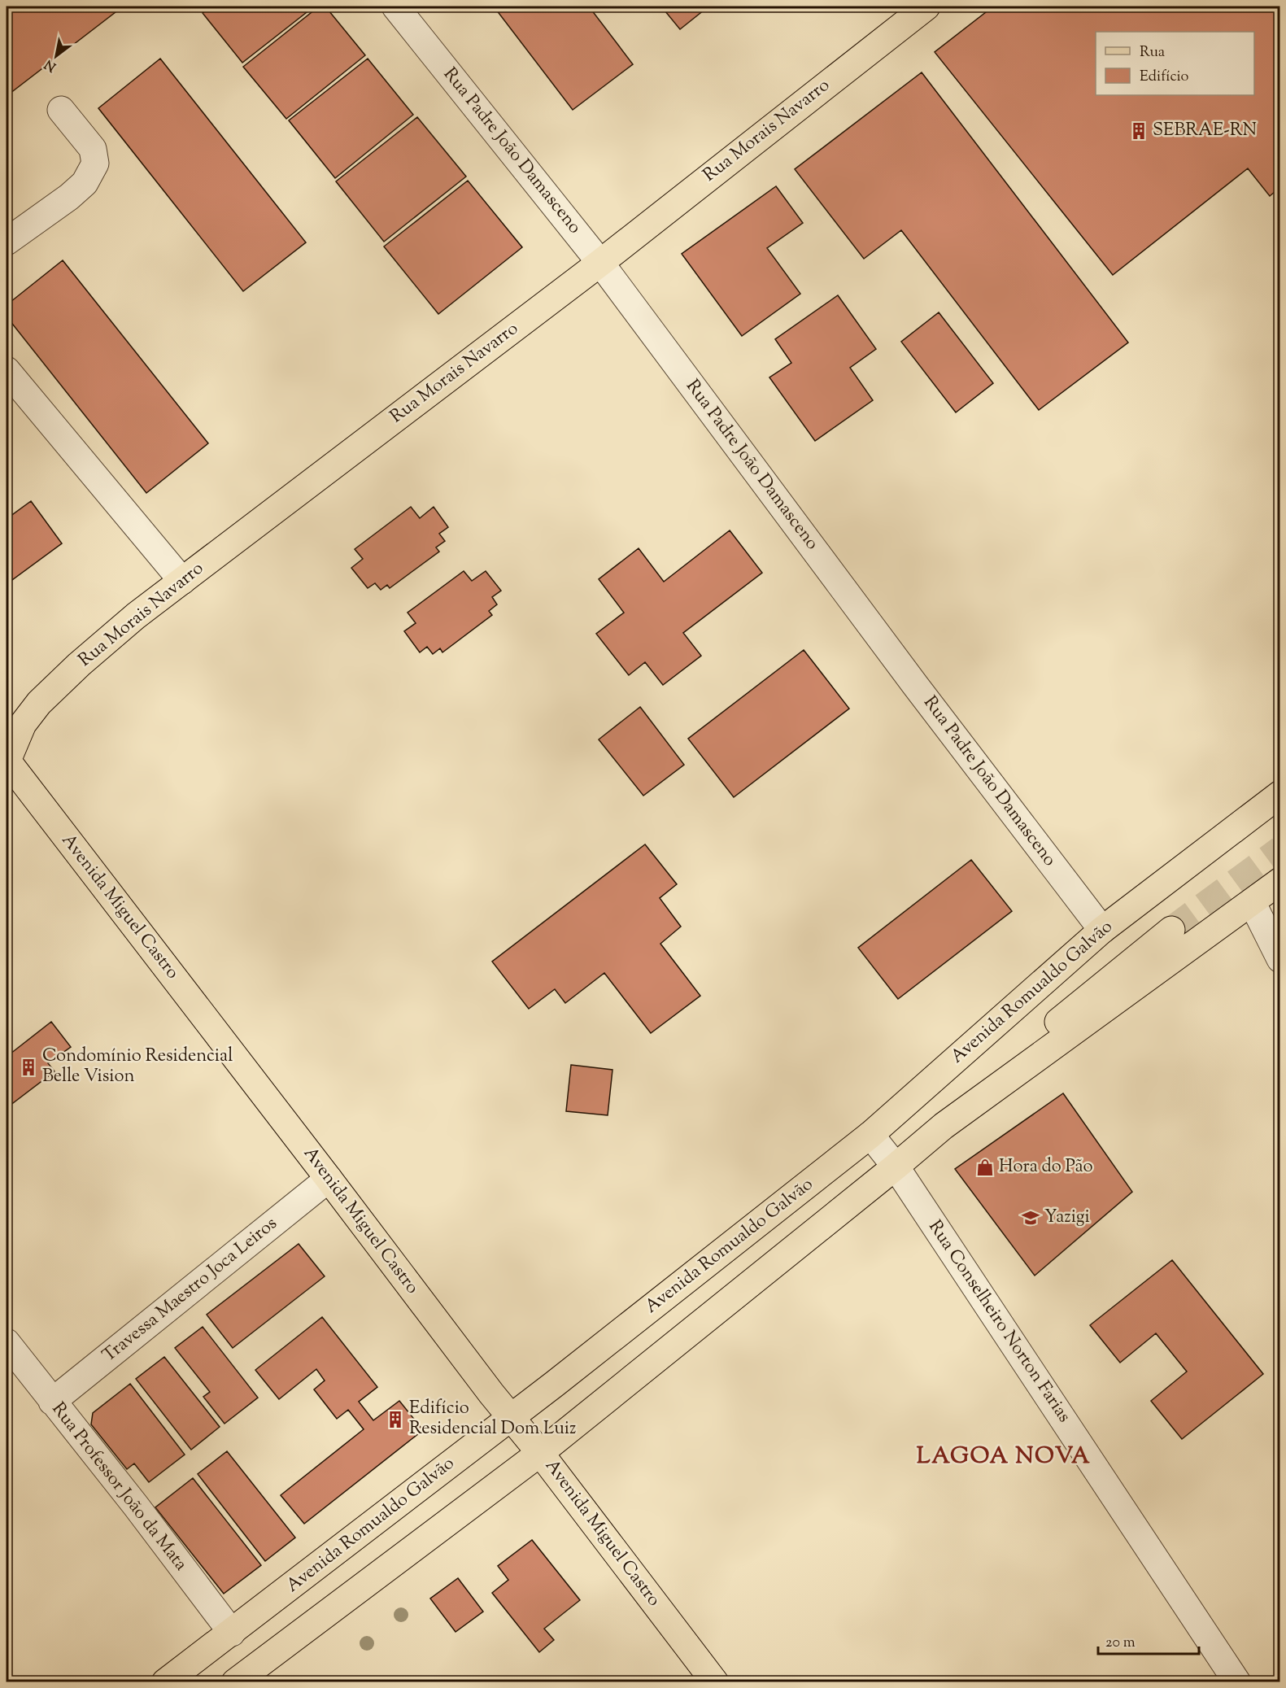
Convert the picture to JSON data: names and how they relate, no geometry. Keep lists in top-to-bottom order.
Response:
{
  "streets": {
    "main road": ["Rua Morais Navarro", "Avenida Miguel Castro", "Avenida Romualdo Galvão"],
    "street": [
      "Rua Padre João Damasceno",
      "Travessa Maestro Joca Leiros",
      "Rua Conselheiro Norton Farias",
      "Rua Professor João da Mata"
    ]
  },
  "crossings": [
    ["Rua Morais Navarro", "Rua Padre João Damasceno"],
    ["Rua Morais Navarro", "Avenida Miguel Castro"],
    ["Rua Padre João Damasceno", "Avenida Romualdo Galvão"],
    ["Avenida Miguel Castro", "Avenida Romualdo Galvão"],
    ["Avenida Miguel Castro", "Travessa Maestro Joca Leiros"],
    ["Avenida Romualdo Galvão", "Rua Conselheiro Norton Farias"],
    ["Avenida Romualdo Galvão", "Rua Professor João da Mata"],
    ["Travessa Maestro Joca Leiros", "Rua Professor João da Mata"]
  ],
  "districts": ["LAGOA NOVA"],
  "places": {
    "building": ["SEBRAE-RN", "Condomínio Residencial Belle Vision", "Edifício Residencial Dom Luiz"],
    "shop": ["Hora do Pão"],
    "school or university": ["Yazigi"]
  },
  "legend": ["Rua", "Edifício"],
  "scale_bar": "20 m",
  "north": "bottom left"
}
